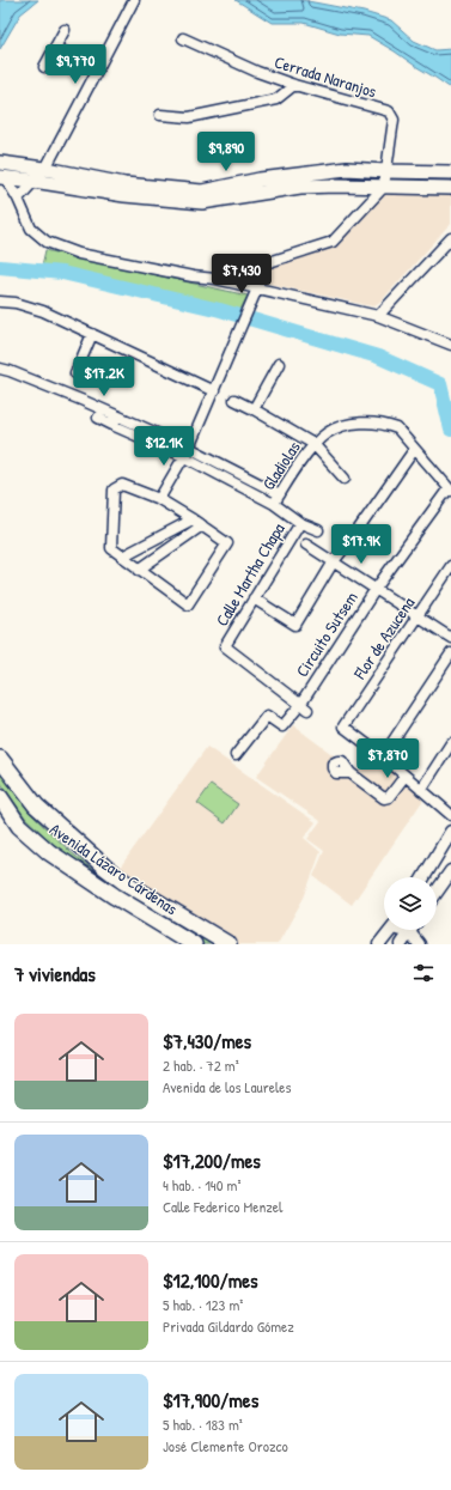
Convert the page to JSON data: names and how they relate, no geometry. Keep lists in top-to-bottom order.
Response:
{
  "streets": {
    "highway": ["Avenida Lázaro Cárdenas"],
    "street": [
      "Cerrada Naranjos",
      "Gladiolas",
      "Calle Martha Chapa",
      "Circuito Sutsem",
      "Flor de Azucena"
    ]
  },
  "crossings": [
    ["Gladiolas", "Calle Martha Chapa"],
    ["Calle Martha Chapa", "Circuito Sutsem"]
  ],
  "page": {
    "price": [
      "$9,770",
      "$9,890",
      "$7,430",
      "$17.2K",
      "$12.1K",
      "$17.9K",
      "$7,870"
    ],
    "heading": "7 viviendas",
    "list": [
      {
        "name": "$7,430/mes",
        "note": "2 hab. · 72 m² · Avenida de los Laureles"
      },
      {
        "name": "$17,200/mes",
        "note": "4 hab. · 140 m² · Calle Federico Menzel"
      },
      {
        "name": "$12,100/mes",
        "note": "5 hab. · 123 m² · Privada Gildardo Gómez"
      },
      {
        "name": "$17,900/mes",
        "note": "5 hab. · 183 m² · José Clemente Orozco"
      }
    ]
  }
}
